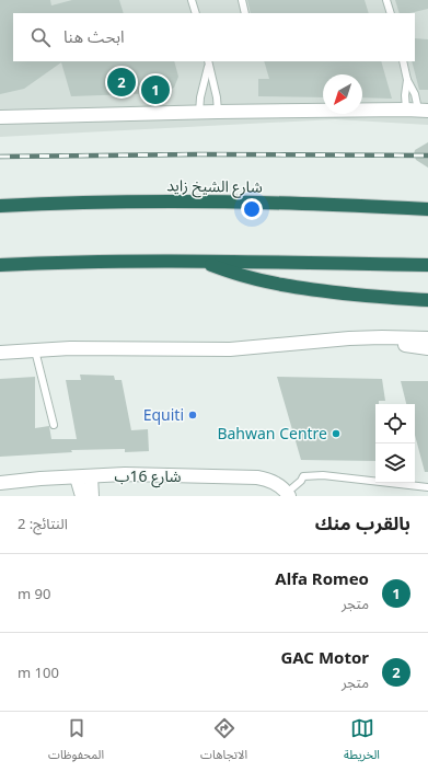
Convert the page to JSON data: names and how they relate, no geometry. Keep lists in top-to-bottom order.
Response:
{
  "streets": {
    "highway": ["شارع الشيخ زايد"],
    "street": ["شارع 16ب"]
  },
  "places": ["Equiti", "Bahwan Centre"],
  "north": "bottom left",
  "page": {
    "search": "ابحث هنا",
    "pins": ["2", "1"],
    "heading": ["بالقرب منك", "النتائج: 2"],
    "list": [
      {
        "mark": "1",
        "name": "Alfa Romeo",
        "note": "متجر",
        "value": "90 m"
      },
      {
        "mark": "2",
        "name": "GAC Motor",
        "note": "متجر",
        "value": "100 m"
      }
    ],
    "nav": ["الخريطة", "الاتجاهات", "المحفوظات"]
  }
}
